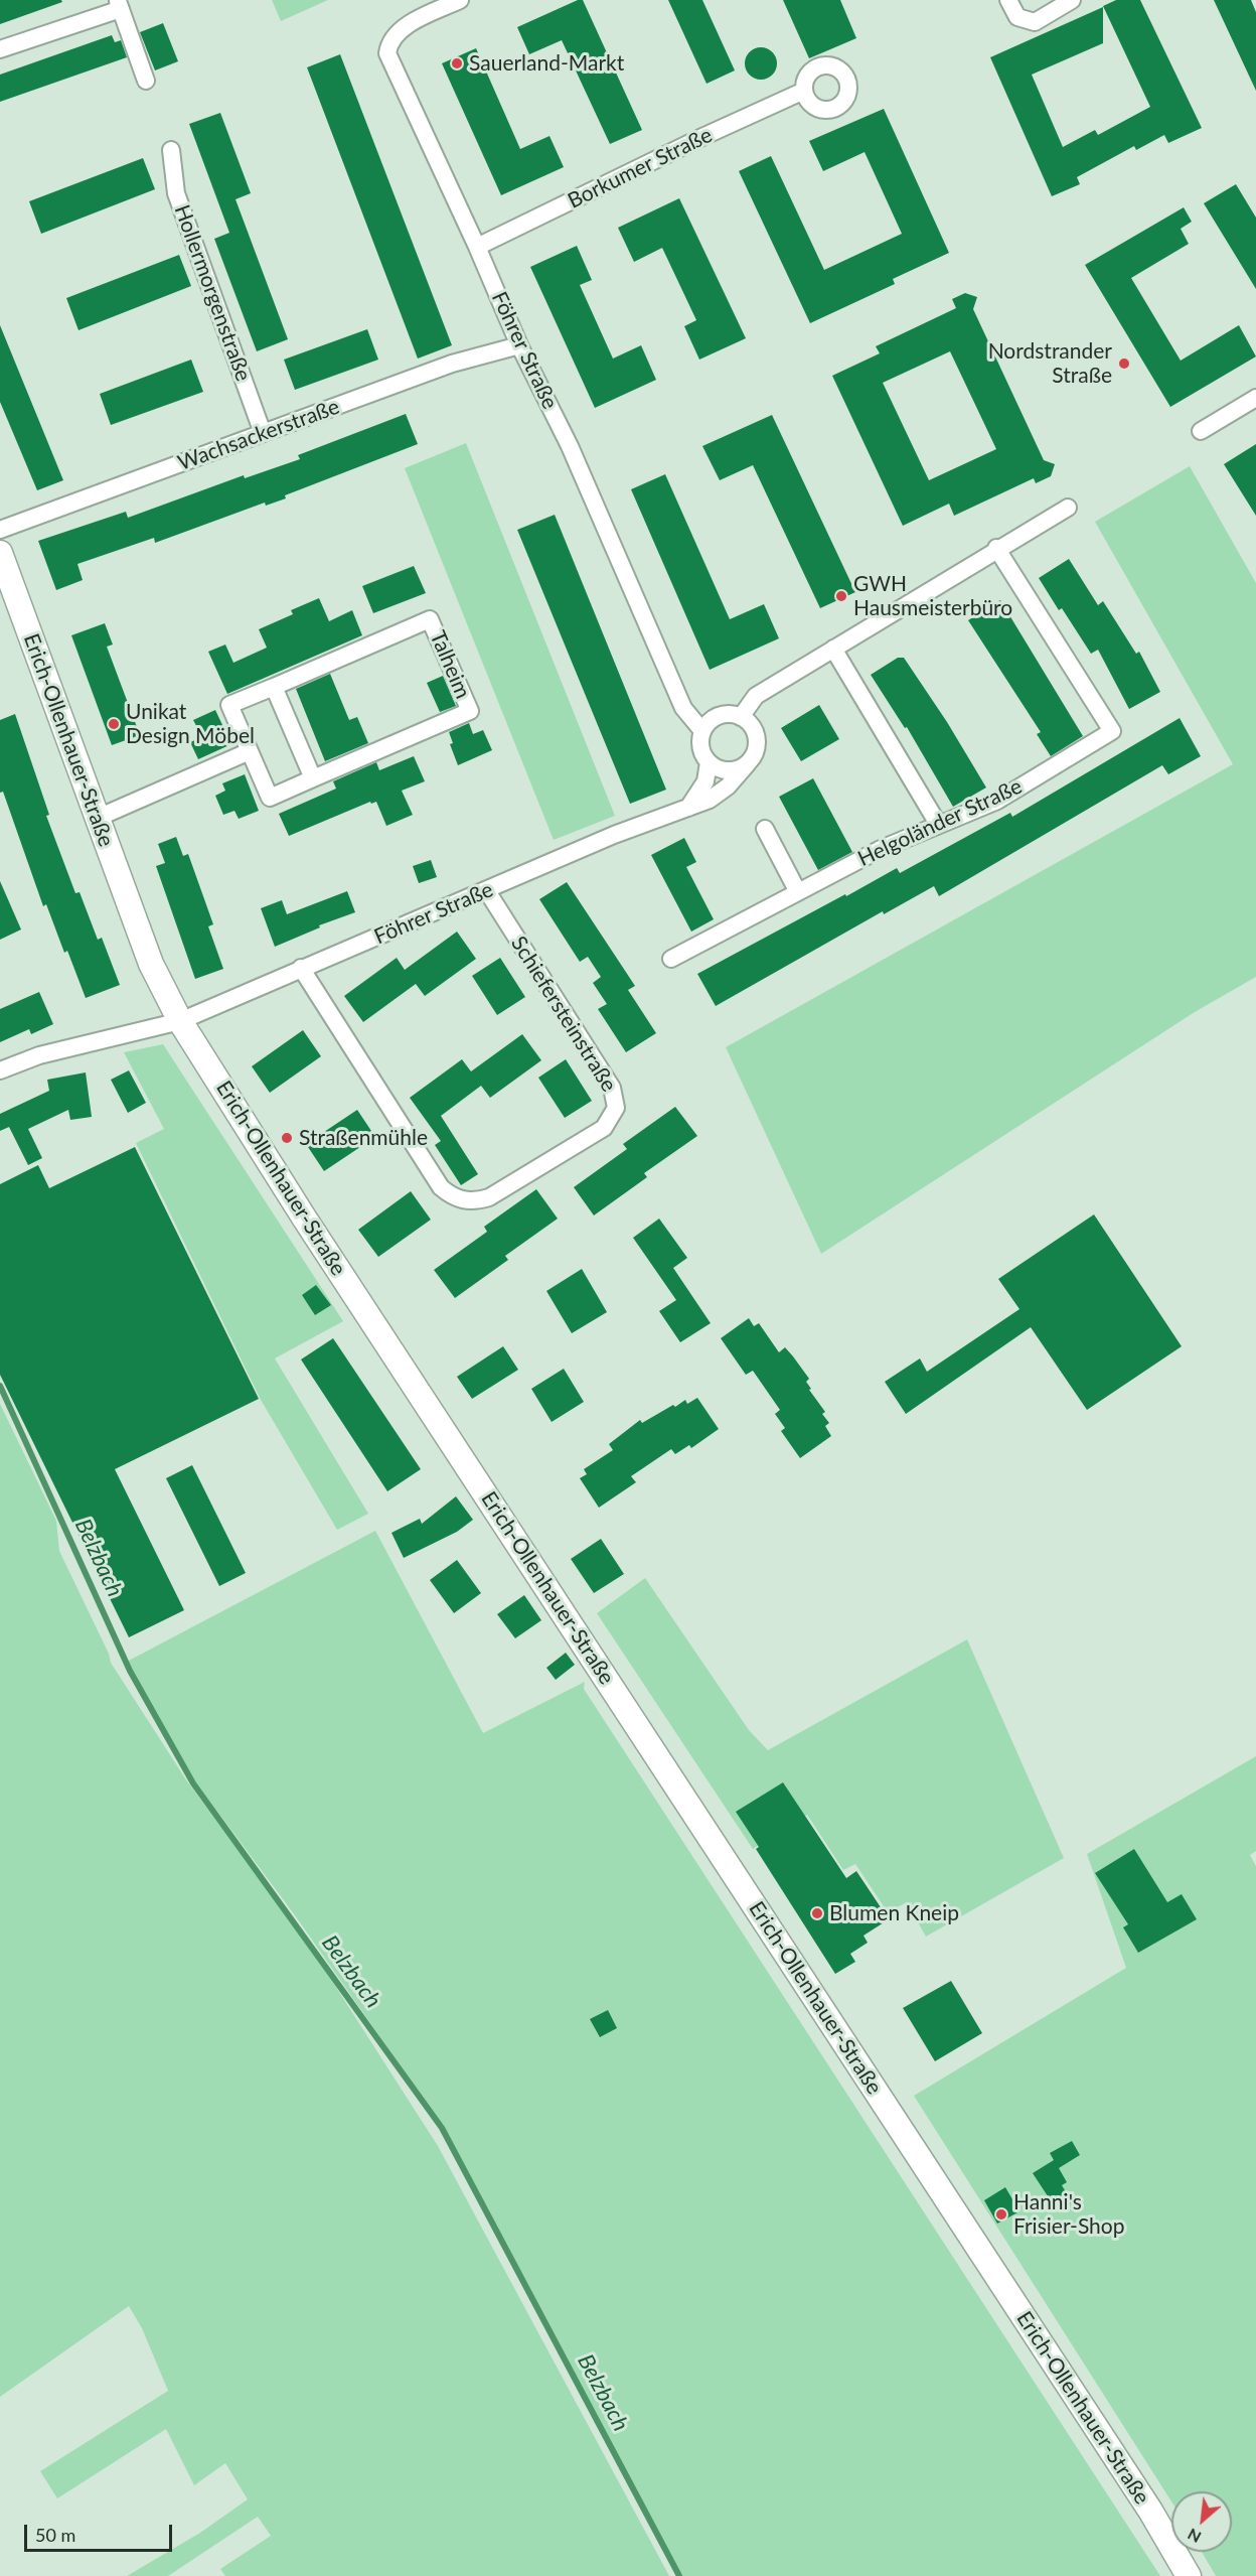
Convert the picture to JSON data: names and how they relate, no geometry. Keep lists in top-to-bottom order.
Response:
{
  "streets": {
    "street": [
      "Borkumer Straße",
      "Hollermorgenstraße",
      "Föhrer Straße",
      "Wachsackerstraße",
      "Talheim",
      "Erich-Ollenhauer-Straße",
      "Helgoländer Straße",
      "Schiefersteinstraße"
    ]
  },
  "crossings": [
    ["Borkumer Straße", "Föhrer Straße"],
    ["Hollermorgenstraße", "Wachsackerstraße"],
    ["Föhrer Straße", "Wachsackerstraße"],
    ["Föhrer Straße", "Erich-Ollenhauer-Straße"],
    ["Föhrer Straße", "Schiefersteinstraße"]
  ],
  "water": ["Belzbach"],
  "places": [
    "Sauerland-Markt",
    "Nordstrander Straße",
    "GWH Hausmeisterbüro",
    "Unikat Design Möbel",
    "Straßenmühle",
    "Blumen Kneip",
    "Hanni's Frisier-Shop"
  ],
  "scale_bar": "50 m",
  "north": "bottom left"
}
